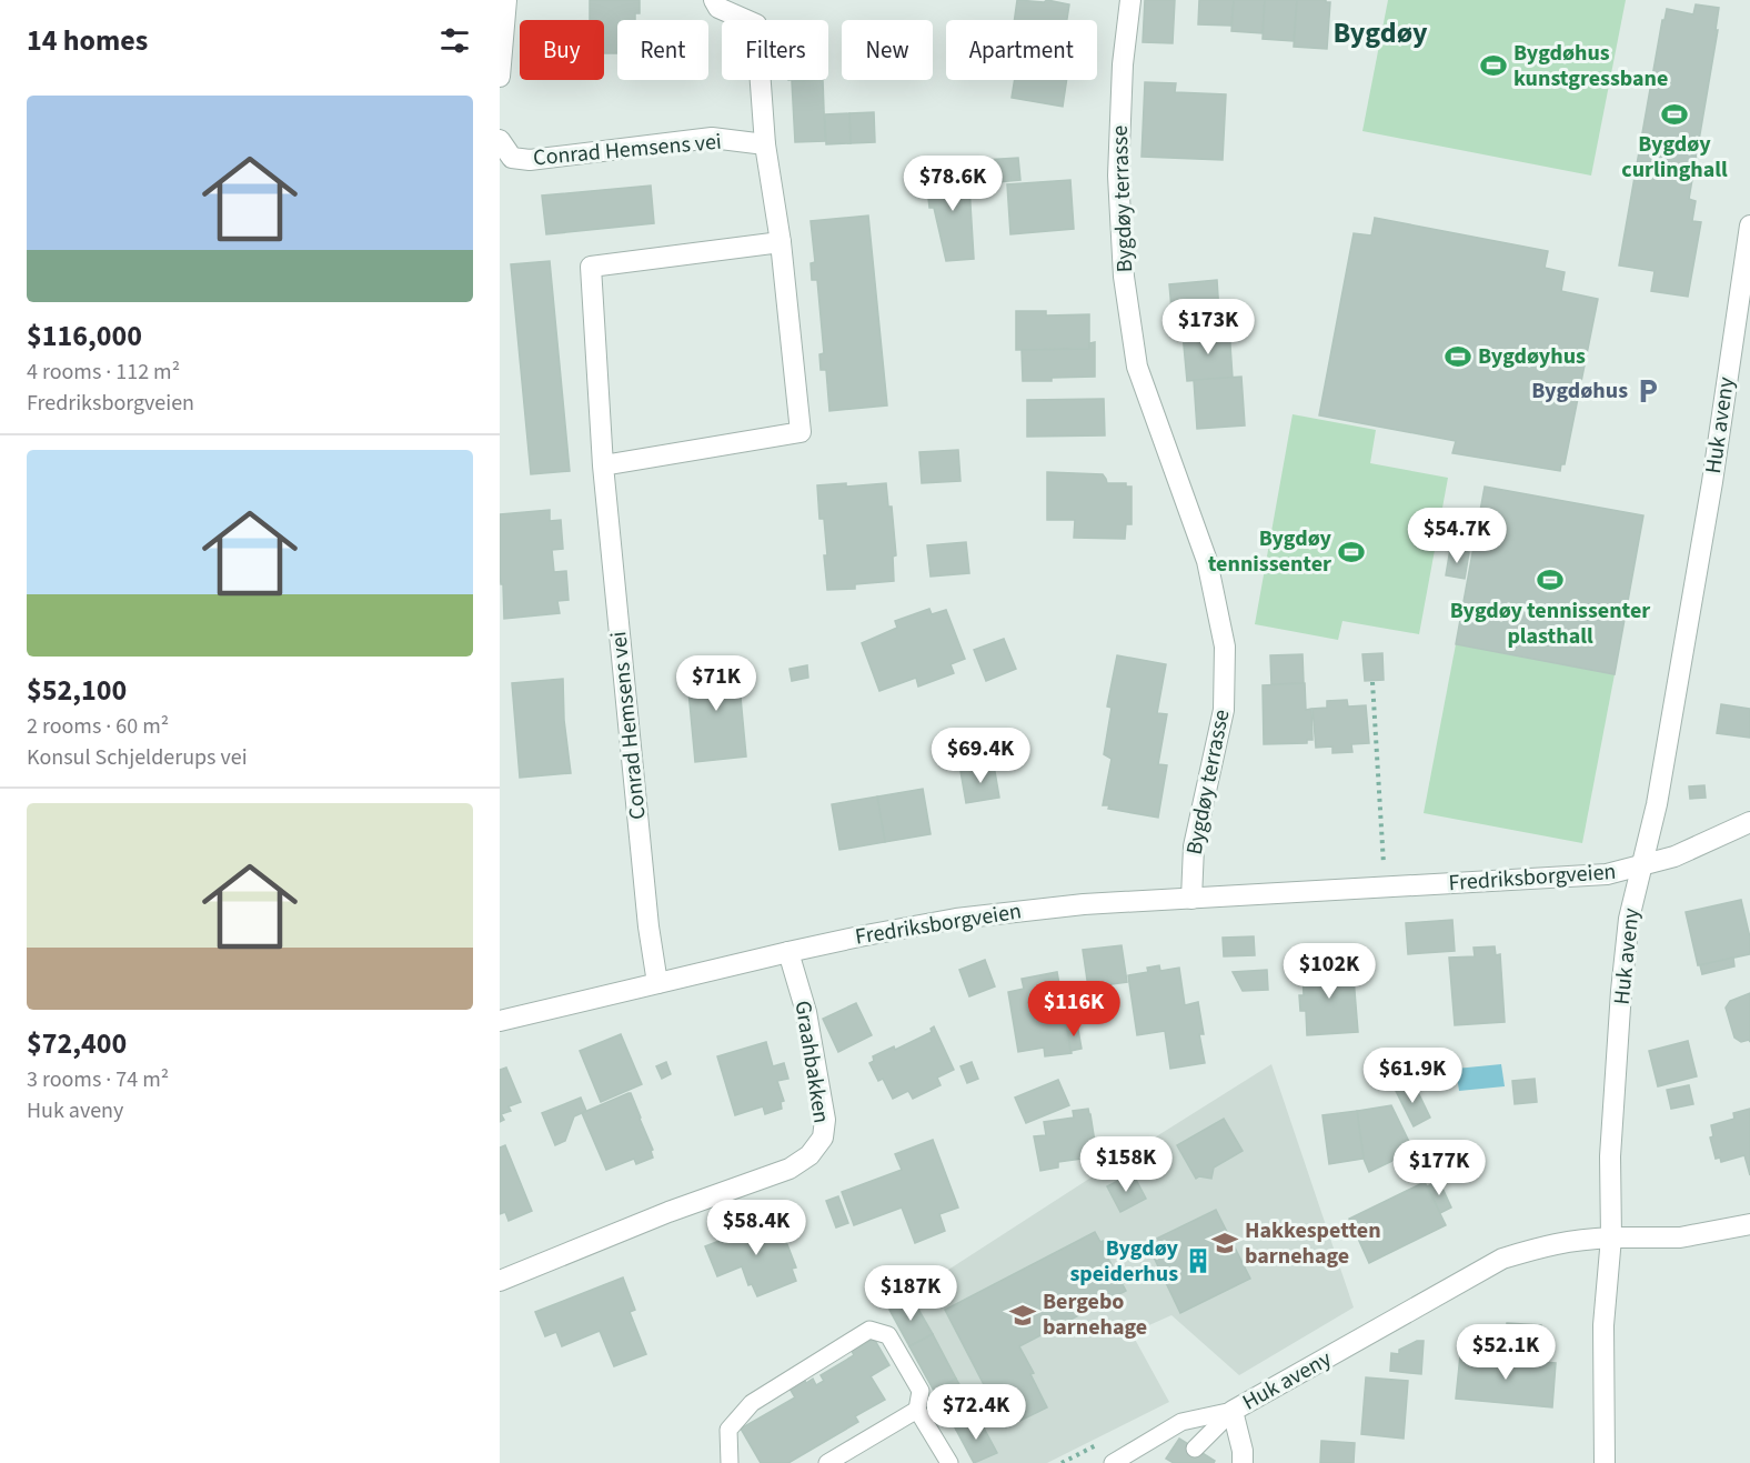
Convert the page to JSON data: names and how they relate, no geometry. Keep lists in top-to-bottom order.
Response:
{
  "streets": {
    "street": [
      "Conrad Hemsens vei",
      "Bygdøy terrasse",
      "Huk aveny",
      "Fredriksborgveien",
      "Graahbakken"
    ]
  },
  "crossings": [
    ["Conrad Hemsens vei", "Fredriksborgveien"],
    ["Bygdøy terrasse", "Fredriksborgveien"],
    ["Huk aveny", "Fredriksborgveien"],
    ["Fredriksborgveien", "Graahbakken"]
  ],
  "districts": ["Bygdøy"],
  "places": {
    "sports": [
      "Bygdøhus kunstgressbane",
      "Bygdøy curlinghall",
      "Bygdøyhus",
      "Bygdøy tennissenter",
      "Bygdøy tennissenter plasthall"
    ],
    "parking": ["Bygdøhus"],
    "school or university": ["Hakkespetten barnehage", "Bergebo barnehage"],
    "building": ["Bygdøy speiderhus"]
  },
  "page": {
    "heading": "14 homes",
    "chip": [
      "Buy",
      "Rent",
      "Filters",
      "New",
      "Apartment"
    ],
    "list": [
      {
        "name": "$116,000",
        "note": "4 rooms · 112 m² · Fredriksborgveien"
      },
      {
        "name": "$52,100",
        "note": "2 rooms · 60 m² · Konsul Schjelderups vei"
      },
      {
        "name": "$72,400",
        "note": "3 rooms · 74 m² · Huk aveny"
      }
    ],
    "price": [
      "$78.6K",
      "$173K",
      "$54.7K",
      "$71K",
      "$69.4K",
      "$102K",
      "$116K",
      "$61.9K",
      "$158K",
      "$177K",
      "$58.4K",
      "$187K",
      "$52.1K",
      "$72.4K"
    ]
  }
}
